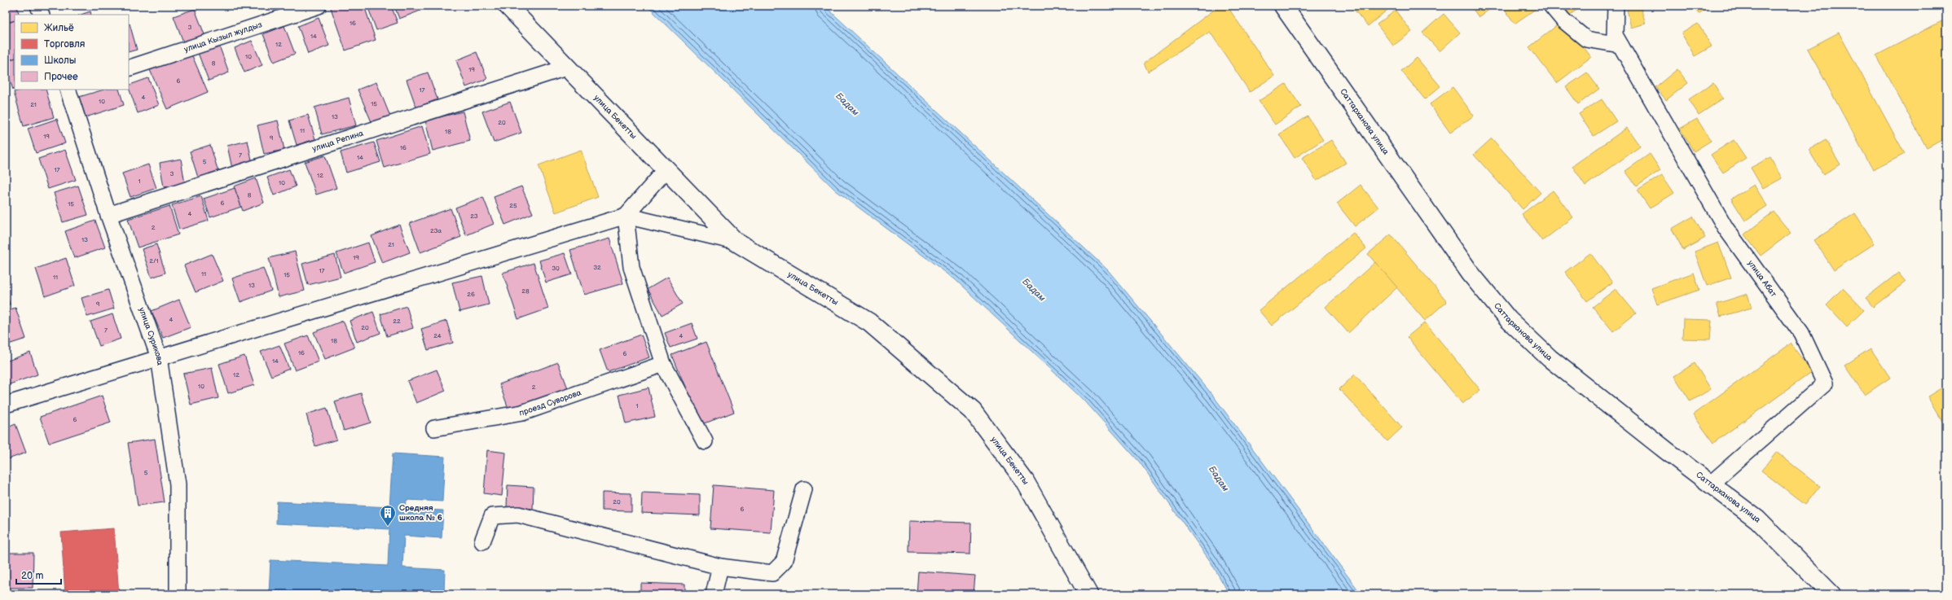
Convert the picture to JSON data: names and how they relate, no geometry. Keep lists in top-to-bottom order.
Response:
{
  "streets": {
    "street": [
      "улица Кызыл жулдыз",
      "улица Бекетты",
      "Саттарханова улица",
      "улица Репина",
      "улица Абат",
      "улица Сурикова",
      "проезд Суворова"
    ]
  },
  "crossings": [
    ["улица Бекетты", "улица Репина"],
    ["Саттарханова улица", "улица Абат"],
    ["улица Репина", "улица Сурикова"]
  ],
  "water": ["Бадам"],
  "places": {
    "building": ["Средняя школа № 6"]
  },
  "house_numbers": [
    "16",
    "3",
    "14",
    "12",
    "10",
    "8",
    "19",
    "6",
    "17",
    "4",
    "10",
    "15",
    "21",
    "13",
    "20",
    "11",
    "18",
    "19",
    "9",
    "16",
    "7",
    "14",
    "5",
    "17",
    "3",
    "12",
    "1",
    "10",
    "8",
    "6",
    "15",
    "25",
    "4",
    "23",
    "2",
    "23а",
    "13",
    "21",
    "19",
    "2/1",
    "32",
    "30",
    "17",
    "11",
    "15",
    "11",
    "13",
    "28",
    "26",
    "9",
    "4",
    "22",
    "20",
    "7",
    "24",
    "4",
    "18",
    "16",
    "6",
    "14",
    "12",
    "10",
    "2",
    "1",
    "6",
    "5",
    "20",
    "6"
  ],
  "legend": [
    "Жильё",
    "Торговля",
    "Школы",
    "Прочее"
  ],
  "scale_bar": "20 m"
}
